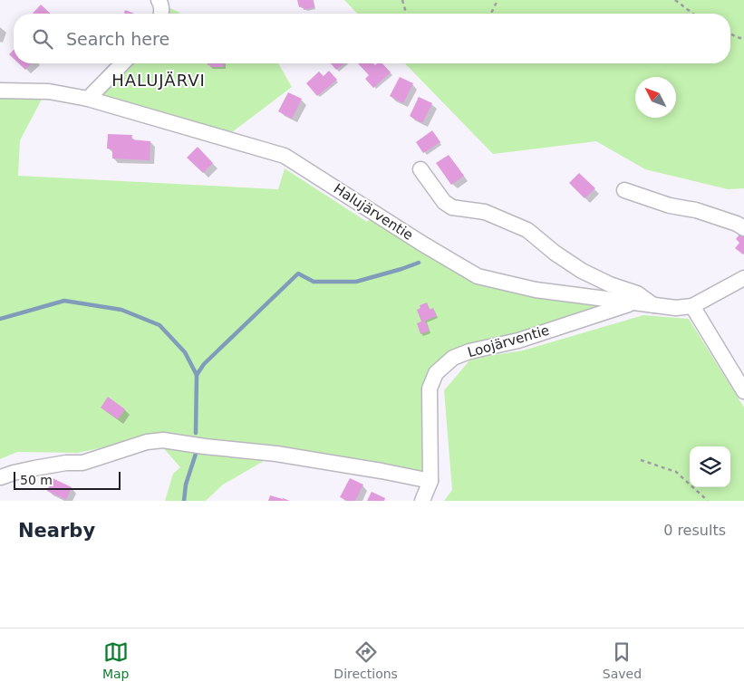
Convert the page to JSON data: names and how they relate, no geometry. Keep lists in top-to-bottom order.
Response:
{
  "streets": {
    "street": ["Halujärventie", "Loojärventie"]
  },
  "crossings": [
    ["Halujärventie", "Loojärventie"]
  ],
  "districts": ["HALUJÄRVI"],
  "scale_bar": "50 m",
  "north": "top left",
  "page": {
    "search": "Search here",
    "scale": "50 m",
    "heading": ["Nearby", "0 results"],
    "nav": ["Map", "Directions", "Saved"]
  }
}
